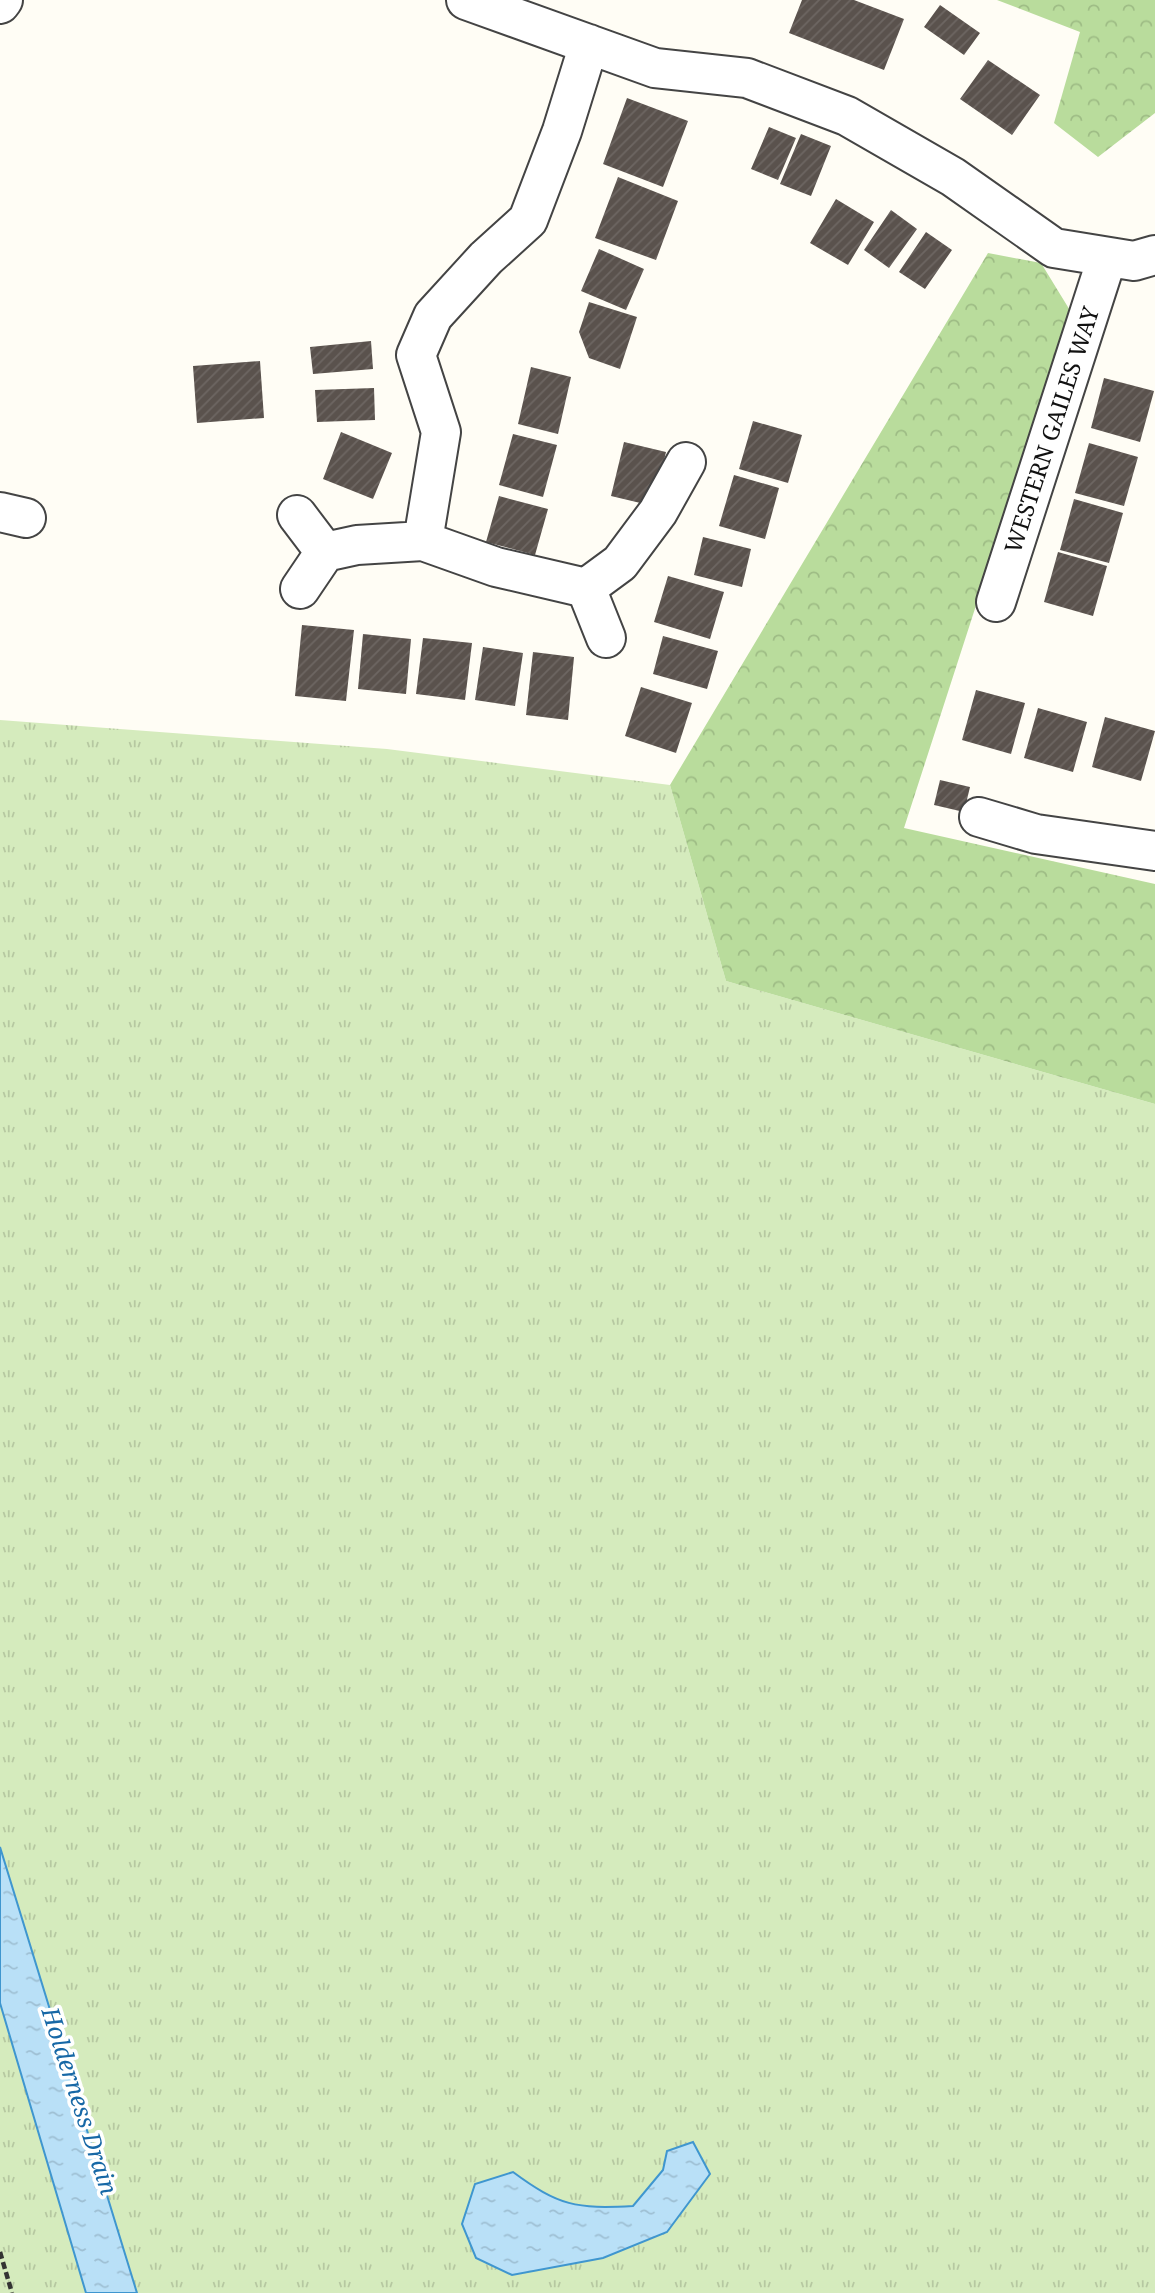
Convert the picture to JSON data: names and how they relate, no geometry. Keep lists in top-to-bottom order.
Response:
{
  "streets": {
    "street": ["WESTERN GAILES WAY"]
  },
  "water": ["Holderness Drain"]
}
